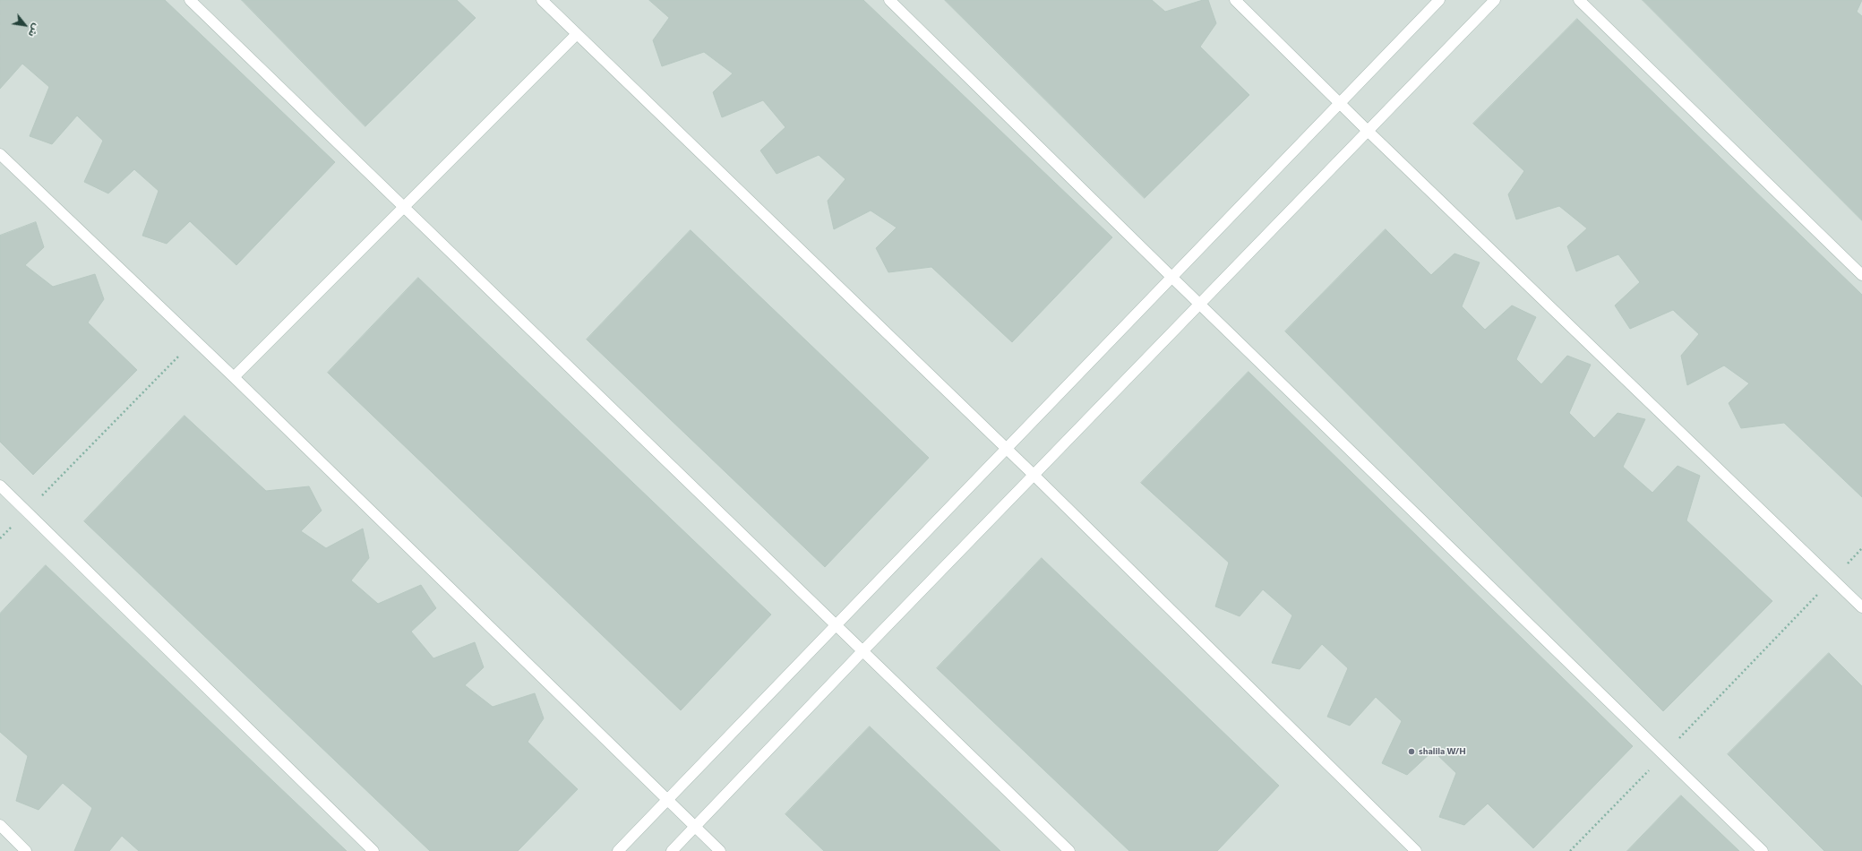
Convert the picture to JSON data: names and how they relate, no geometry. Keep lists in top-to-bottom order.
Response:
{
  "places": ["shalila W/H"],
  "north": "bottom right"
}
